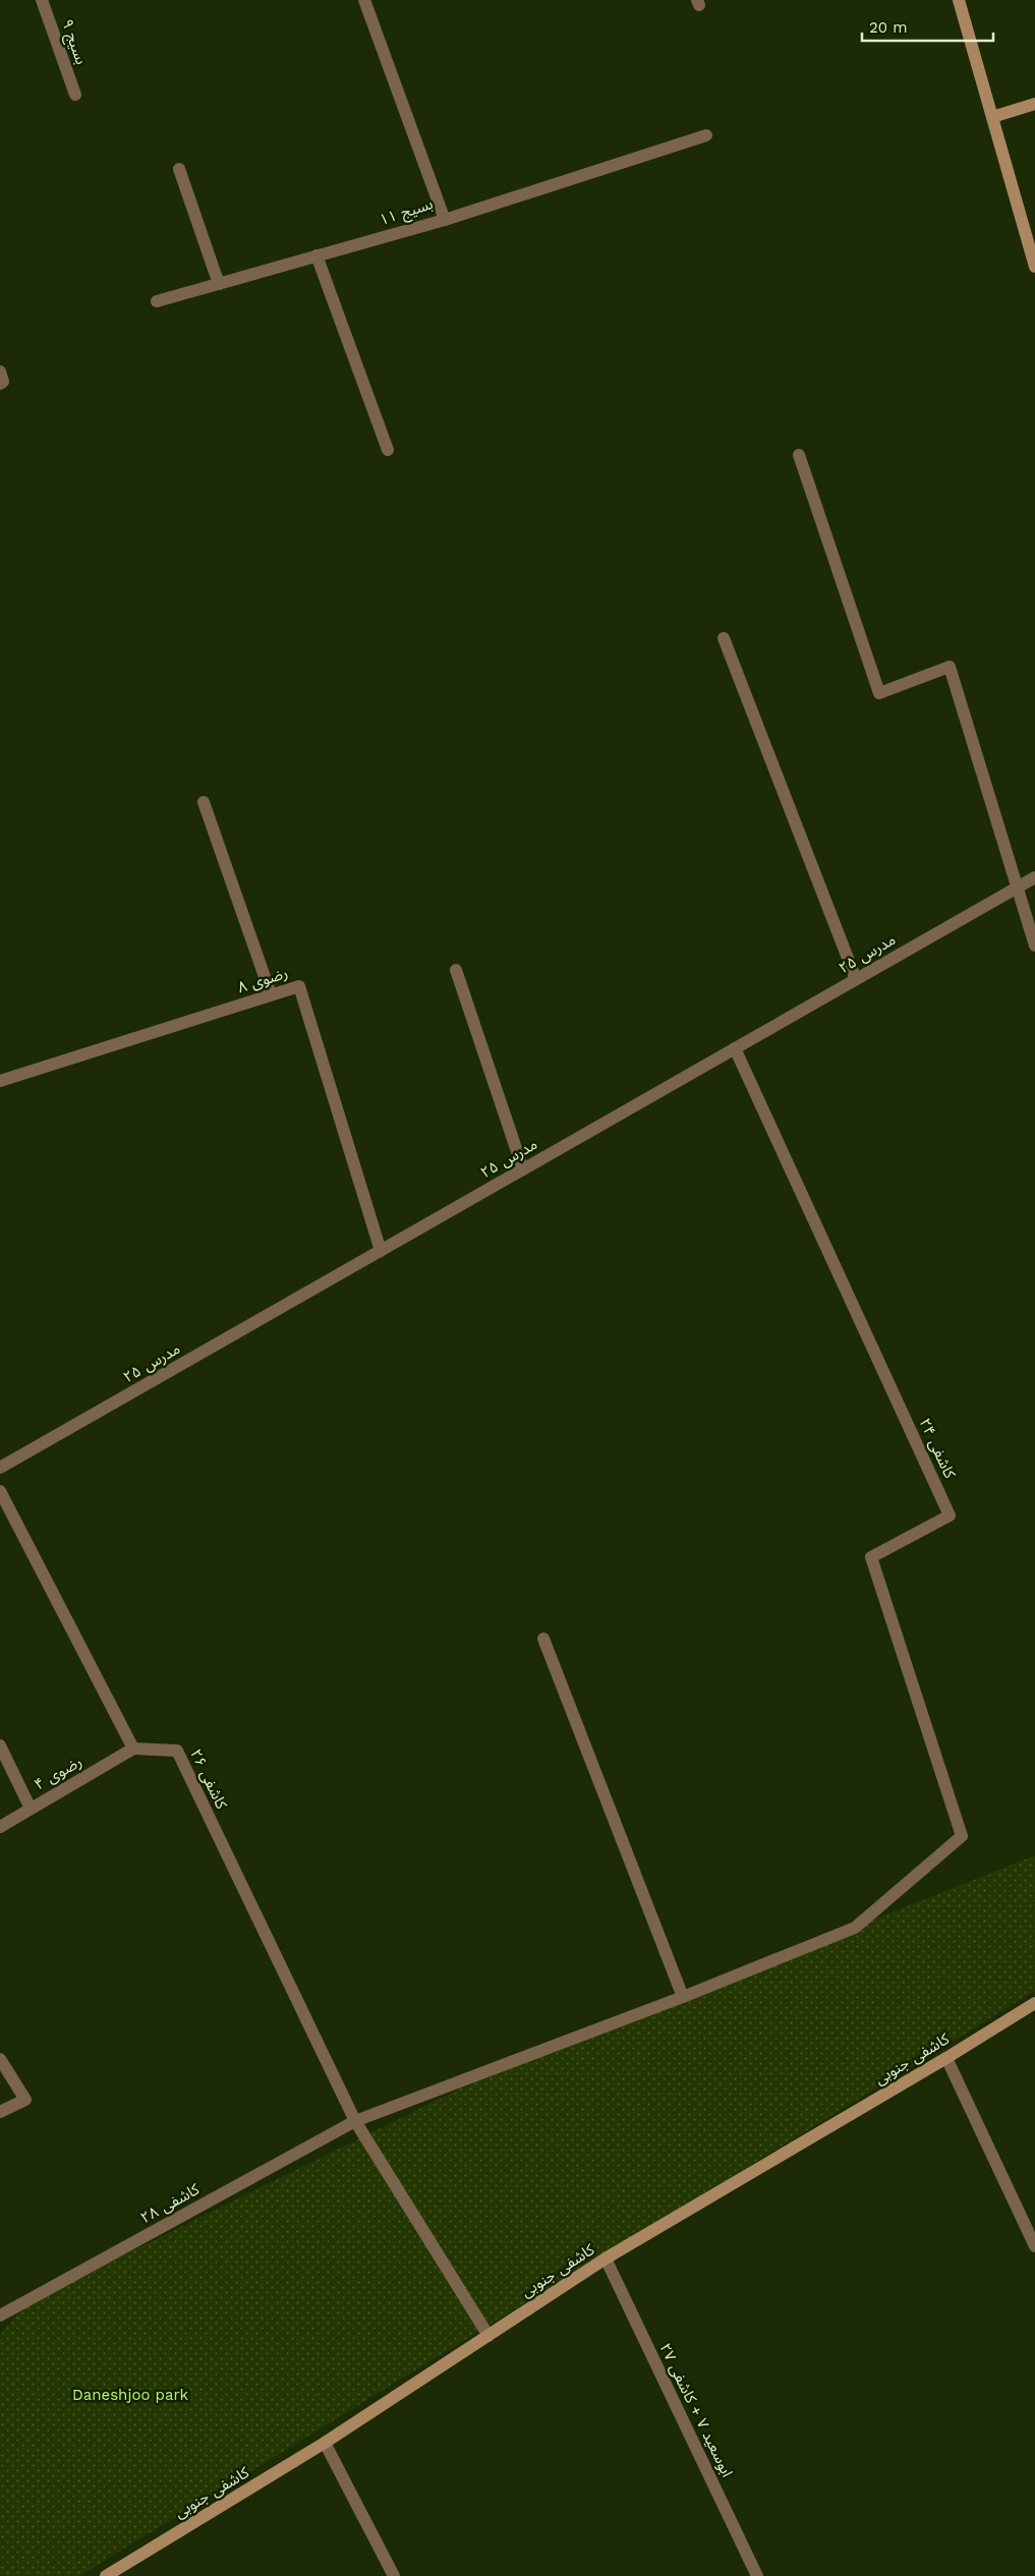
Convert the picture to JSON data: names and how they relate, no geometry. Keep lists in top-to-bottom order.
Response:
{
  "streets": {
    "main road": ["کاشفی جنوبی"],
    "street": [
      "بسیج ۹",
      "بسیج ۱۱",
      "مدرس ۲۵",
      "رضوی ۸",
      "کاشفی ۲۴",
      "رضوی ۴",
      "کاشفی ۲۶",
      "کاشفی ۲۸",
      "ابوسعید ۷ + کاشفی ۲۷"
    ]
  },
  "crossings": [
    ["مدرس ۲۵", "رضوی ۸"],
    ["مدرس ۲۵", "کاشفی ۲۴"],
    ["کاشفی ۲۴", "کاشفی ۲۸"],
    ["رضوی ۴", "کاشفی ۲۶"],
    ["کاشفی ۲۶", "کاشفی ۲۸"],
    ["کاشفی جنوبی", "ابوسعید ۷ + کاشفی ۲۷"]
  ],
  "parks": ["Daneshjoo park"],
  "scale_bar": "20 m"
}
